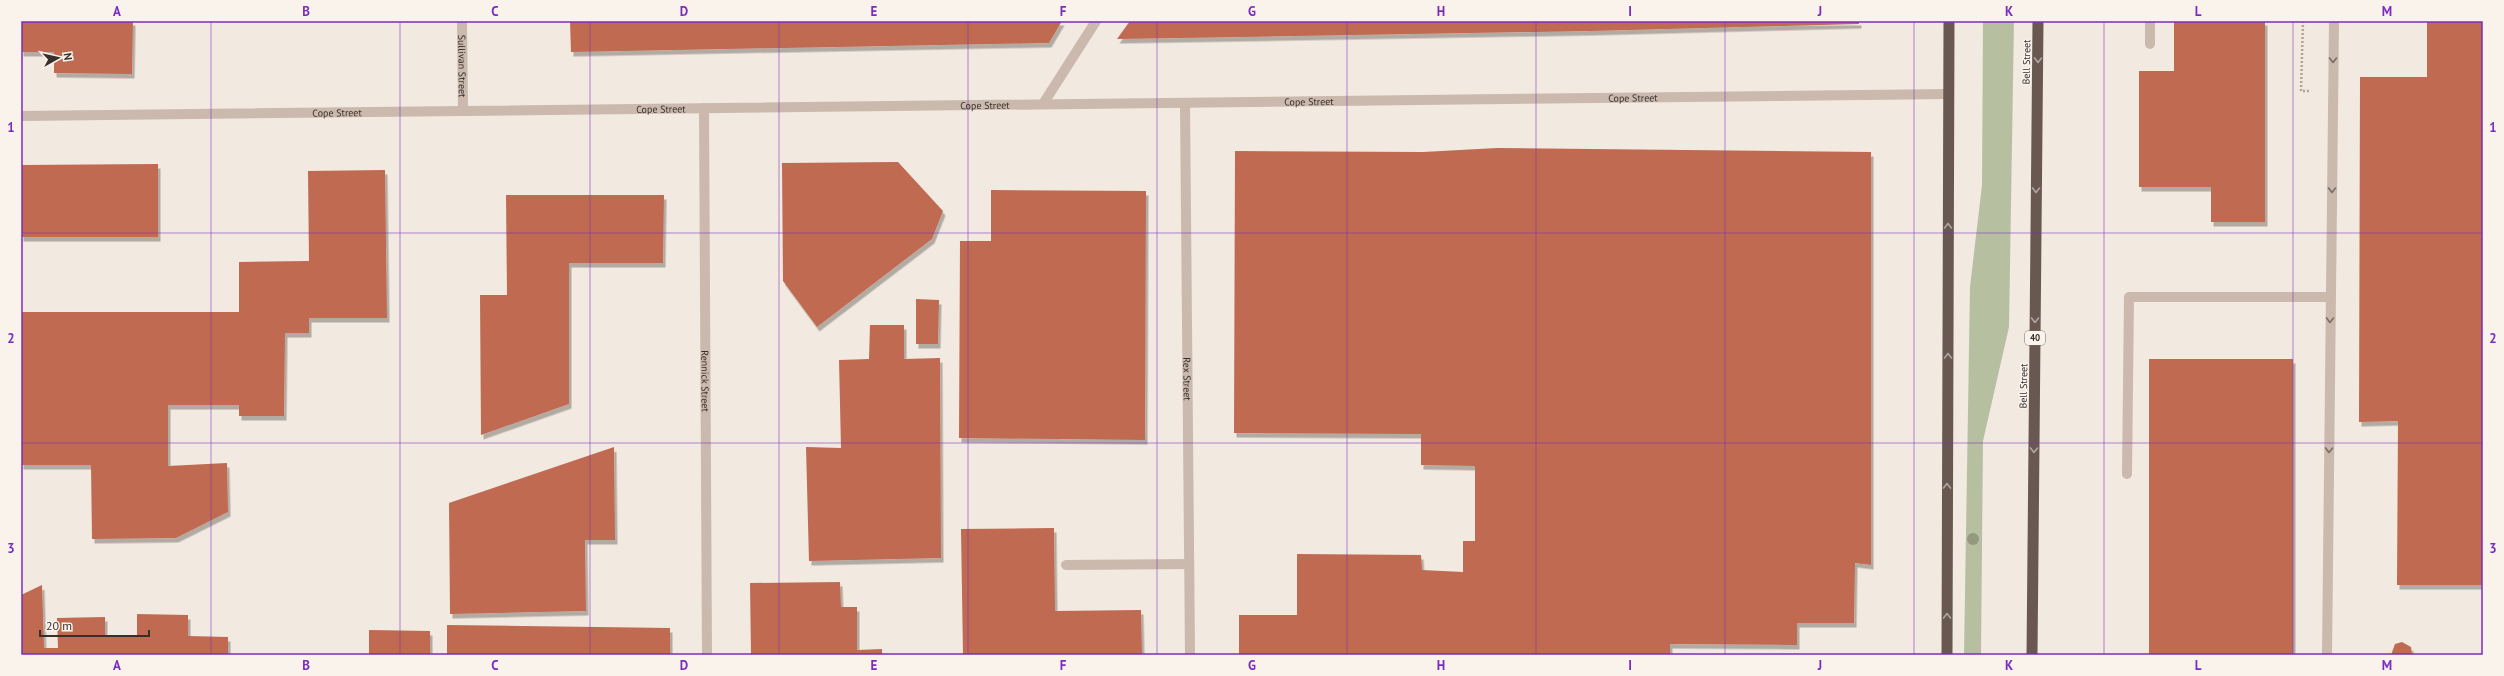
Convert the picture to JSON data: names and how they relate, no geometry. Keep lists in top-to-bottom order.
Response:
{
  "streets": {
    "highway": ["Bell Street", "40"],
    "street": [
      "Sullivan Street",
      "Cope Street",
      "Rex Street",
      "Rennick Street"
    ]
  },
  "crossings": [
    ["Sullivan Street", "Cope Street"],
    ["Cope Street", "Rex Street"],
    ["Cope Street", "Rennick Street"]
  ],
  "scale_bar": "20 m",
  "north": "right",
  "grid": {
    "columns": [
      "A",
      "B",
      "C",
      "D",
      "E",
      "F",
      "G",
      "H",
      "I",
      "J",
      "K",
      "L",
      "M"
    ],
    "rows": ["1", "2", "3"]
  }
}
